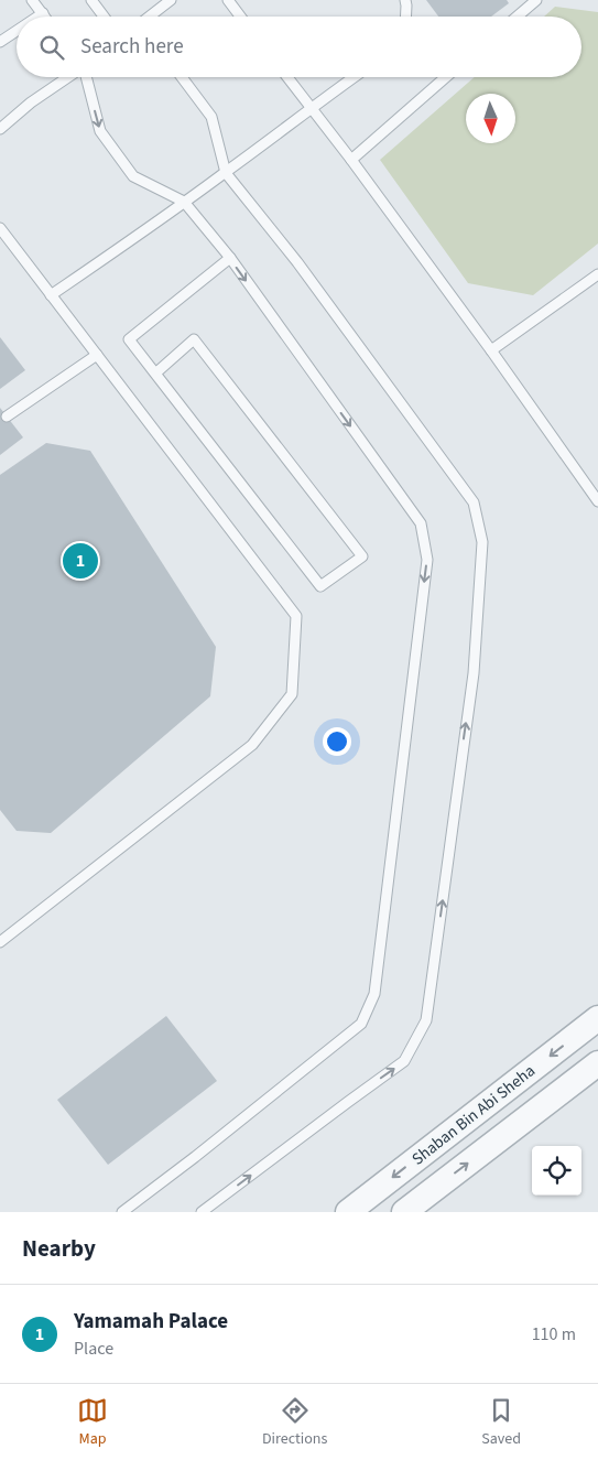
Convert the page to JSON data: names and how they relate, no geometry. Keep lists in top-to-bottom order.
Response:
{
  "streets": {
    "street": ["Shaban Bin Abi Sheha"]
  },
  "north": "bottom",
  "page": {
    "search": "Search here",
    "pins": "1",
    "heading": "Nearby",
    "list": [
      {
        "mark": "1",
        "name": "Yamamah Palace",
        "note": "Place",
        "value": "110 m"
      }
    ],
    "nav": ["Map", "Directions", "Saved"]
  }
}
